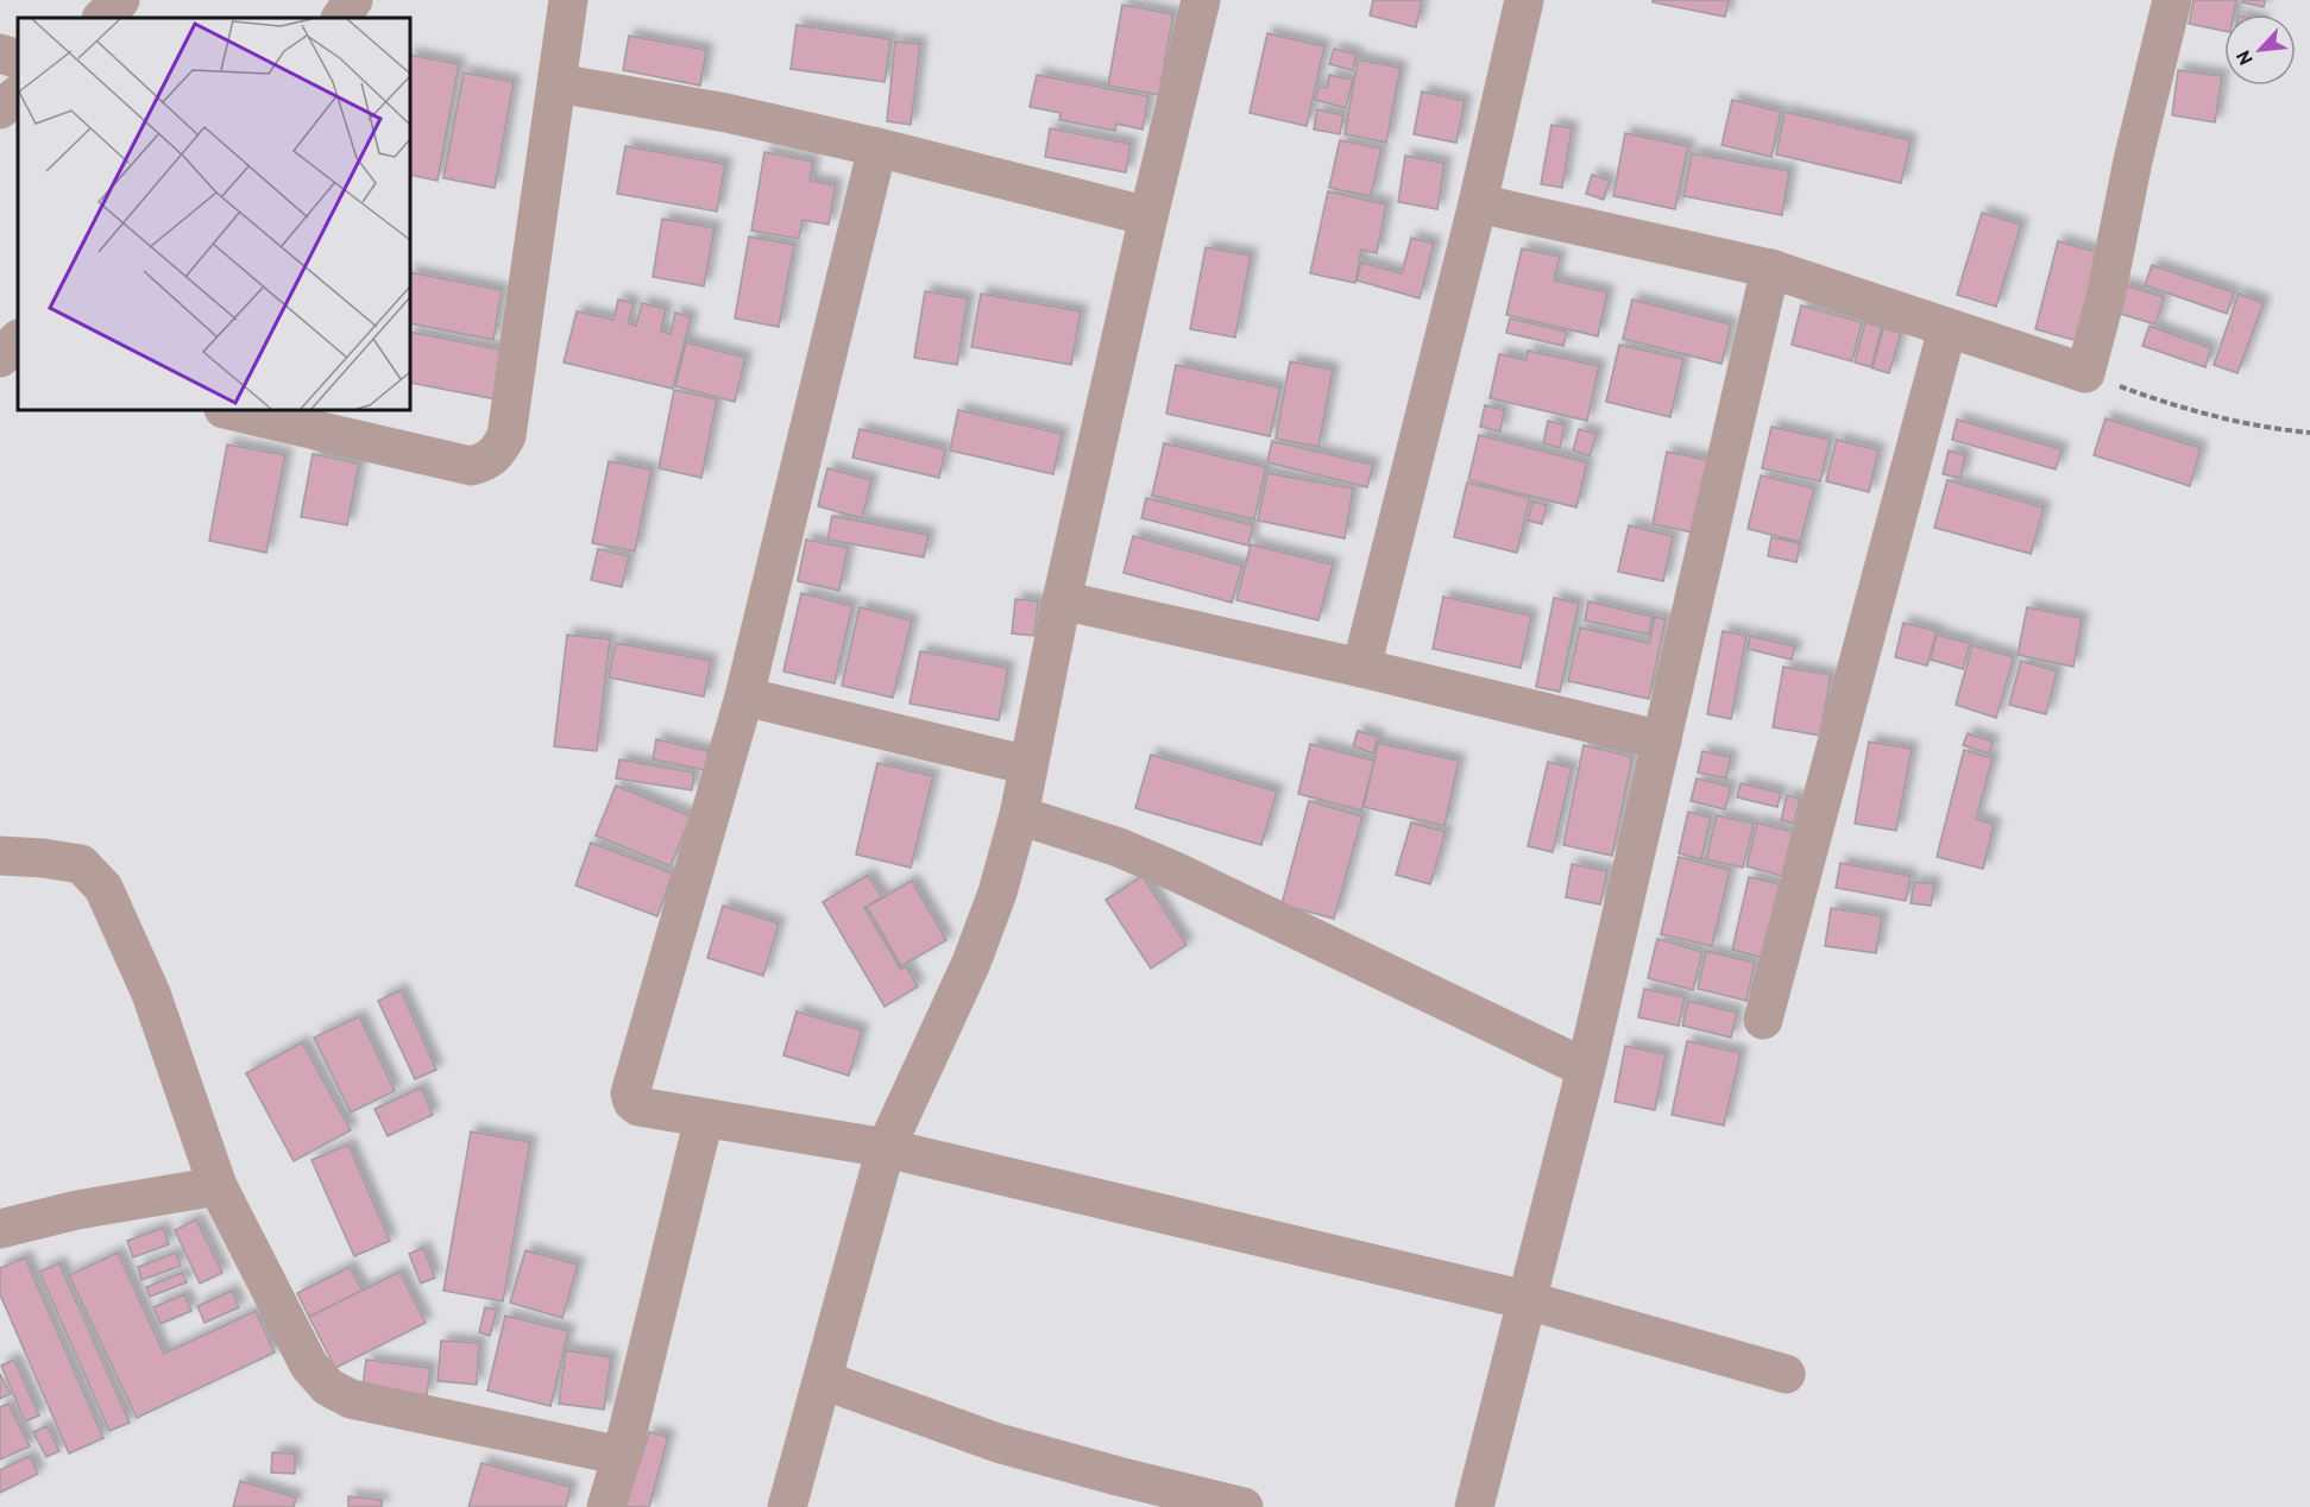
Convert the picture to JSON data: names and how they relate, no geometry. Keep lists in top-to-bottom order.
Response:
{
  "north": "bottom left"
}
